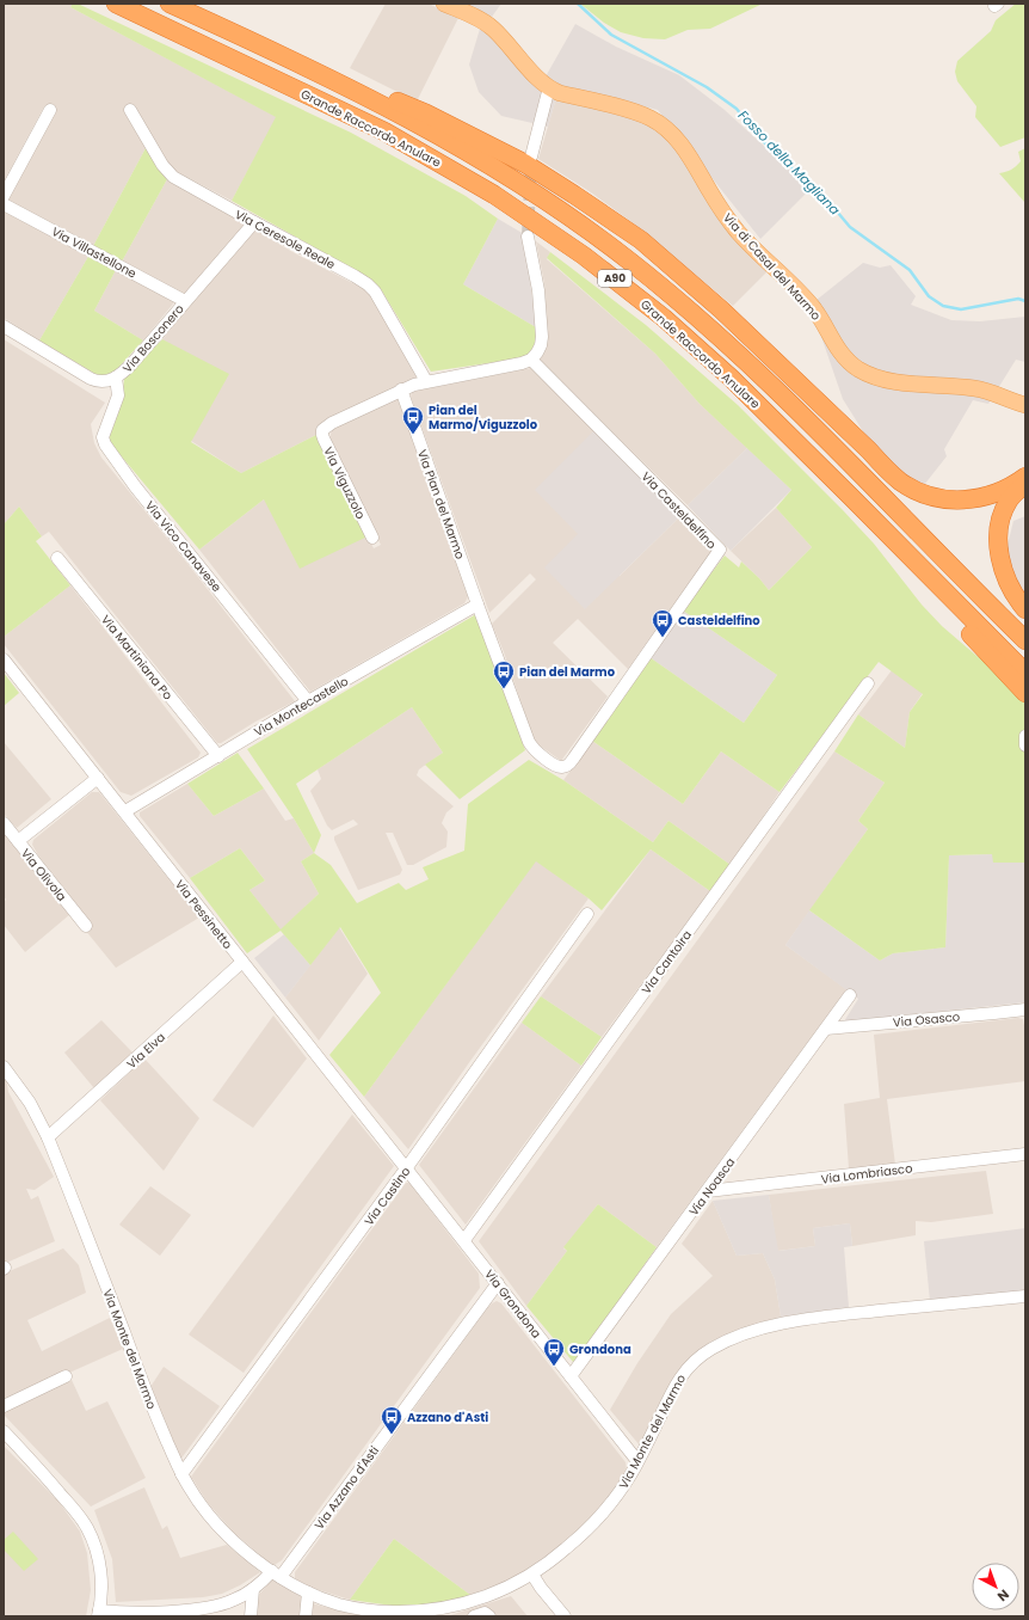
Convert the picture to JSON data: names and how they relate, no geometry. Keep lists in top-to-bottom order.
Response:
{
  "streets": {
    "highway": ["Grande Raccordo Anulare", "A90"],
    "main road": ["Via di Casal del Marmo"],
    "street": [
      "Via Ceresole Reale",
      "Via Villastellone",
      "Via Bosconero",
      "Via Viguzzolo",
      "Via Pian del Marmo",
      "Via Casteldelfino",
      "Via Vico Canavese",
      "Via Martiniana Po",
      "Via Montecastello",
      "Via Olivola",
      "Via Pessinetto",
      "Via Cantoira",
      "Via Osasco",
      "Via Elva",
      "Via Lombriasco",
      "Via Noasca",
      "Via Castino",
      "Via Grondona",
      "Via Monte del Marmo",
      "Via Azzano d'Asti"
    ]
  },
  "crossings": [
    ["Via Ceresole Reale", "Via Bosconero"],
    ["Via Villastellone", "Via Bosconero"],
    ["Via Bosconero", "Via Vico Canavese"],
    ["Via Viguzzolo", "Via Pian del Marmo"],
    ["Via Pian del Marmo", "Via Casteldelfino"],
    ["Via Pian del Marmo", "Via Montecastello"],
    ["Via Vico Canavese", "Via Montecastello"],
    ["Via Martiniana Po", "Via Montecastello"],
    ["Via Montecastello", "Via Pessinetto"],
    ["Via Pessinetto", "Via Elva"],
    ["Via Pessinetto", "Via Castino"],
    ["Via Pessinetto", "Via Grondona"],
    ["Via Cantoira", "Via Grondona"],
    ["Via Osasco", "Via Noasca"],
    ["Via Elva", "Via Monte del Marmo"],
    ["Via Lombriasco", "Via Noasca"],
    ["Via Noasca", "Via Grondona"],
    ["Via Castino", "Via Grondona"],
    ["Via Castino", "Via Monte del Marmo"],
    ["Via Grondona", "Via Monte del Marmo"],
    ["Via Grondona", "Via Azzano d'Asti"],
    ["Via Monte del Marmo", "Via Azzano d'Asti"]
  ],
  "water": ["Fosso della Magliana"],
  "places": {
    "bus stop": [
      "Pian del Marmo/Viguzzolo",
      "Casteldelfino",
      "Pian del Marmo",
      "Grondona",
      "Azzano d'Asti"
    ]
  },
  "north": "bottom right"
}
